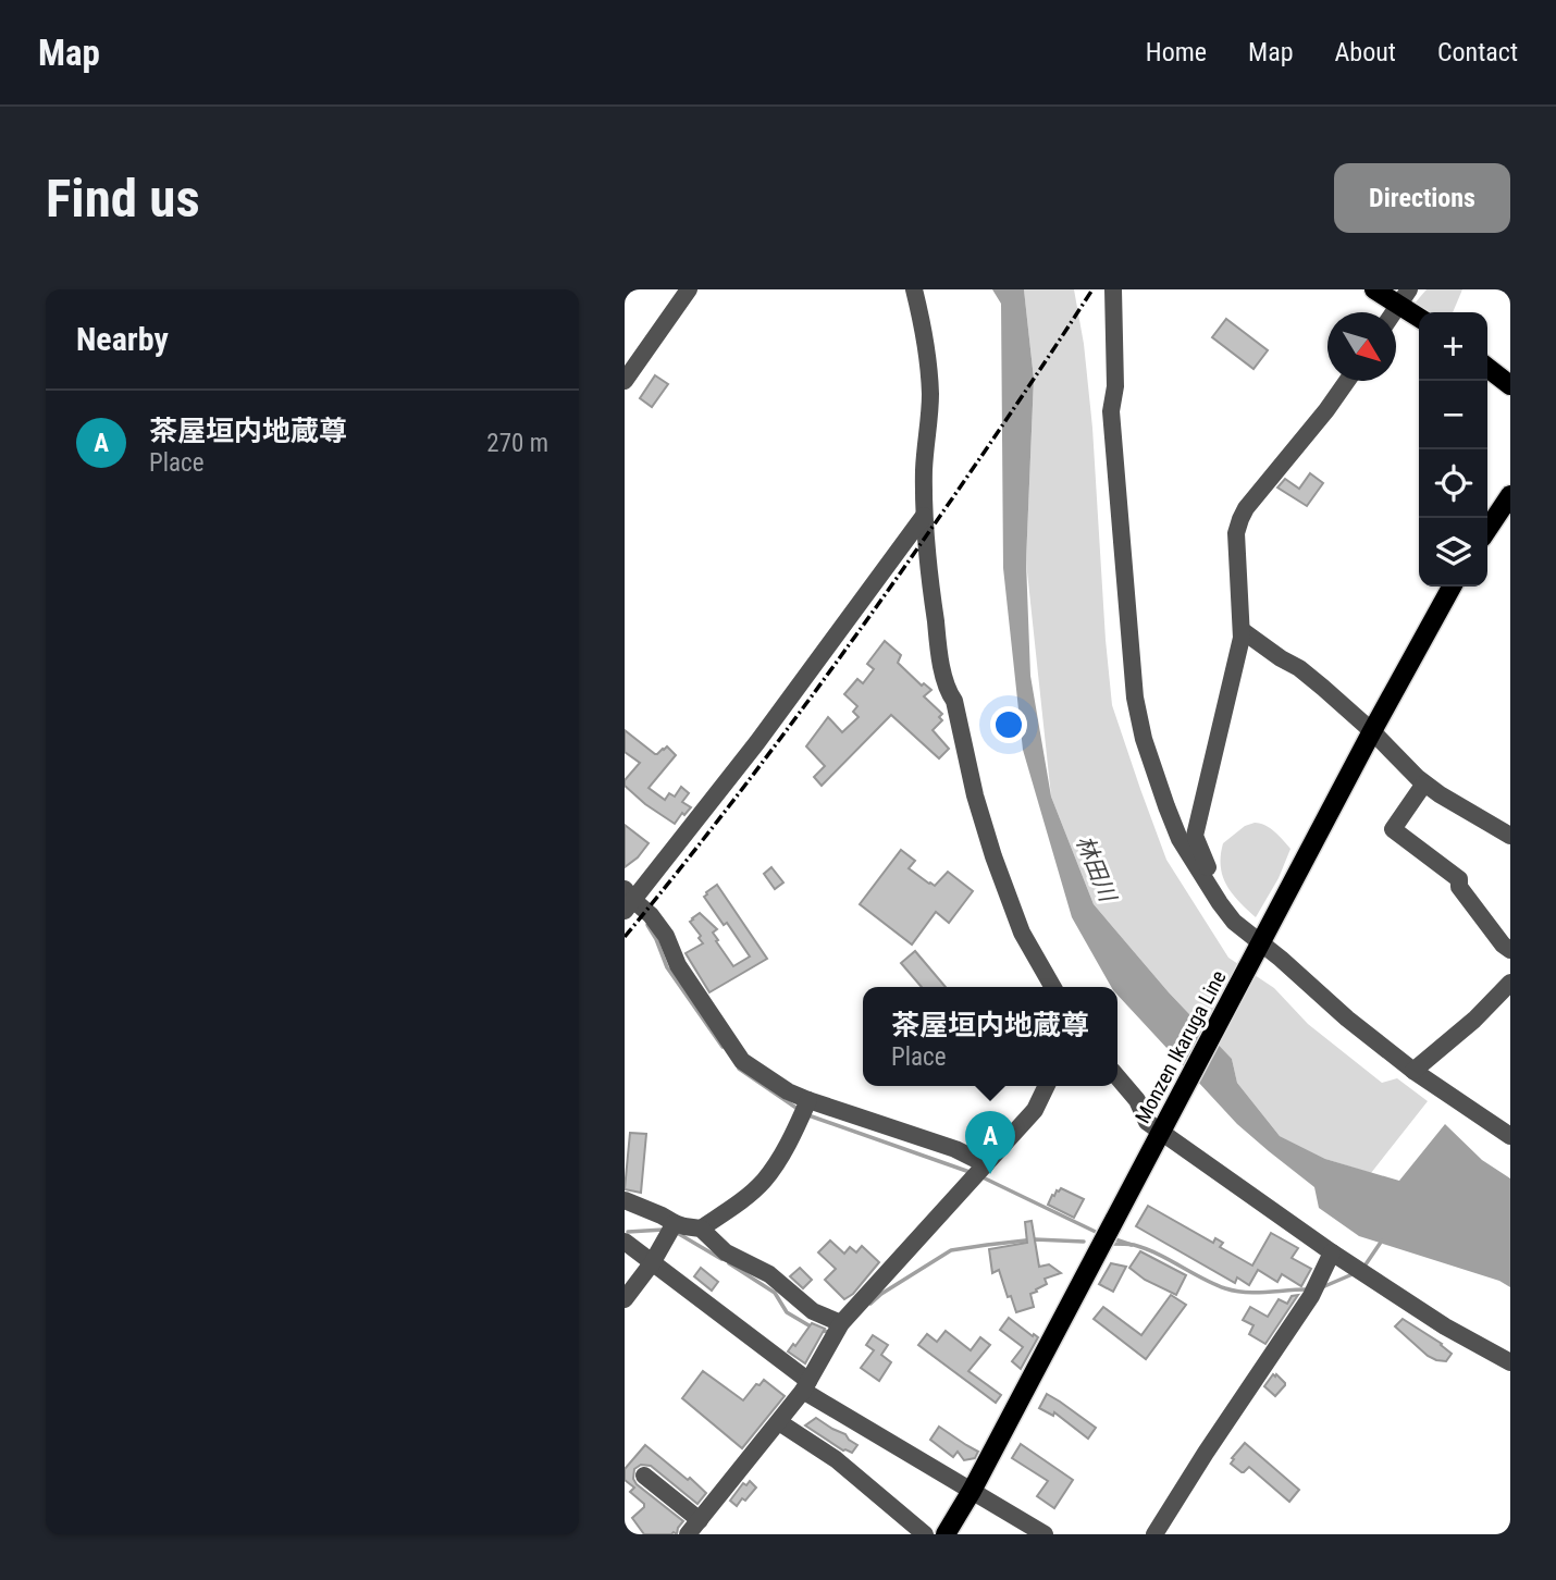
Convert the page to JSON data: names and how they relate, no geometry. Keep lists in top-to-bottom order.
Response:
{
  "streets": {
    "main road": ["Monzen Ikaruga Line"]
  },
  "water": ["林田川"],
  "north": "bottom right",
  "page": {
    "header": "Map",
    "nav": [
      "Home",
      "Map",
      "About",
      "Contact"
    ],
    "buttons": "Directions",
    "title": "Find us",
    "heading": "Nearby",
    "map_buttons": ["+", "−"],
    "list": [
      {
        "mark": "A",
        "name": "茶屋垣内地蔵尊",
        "note": "Place",
        "value": "270 m"
      }
    ],
    "popup": ["茶屋垣内地蔵尊", "Place"],
    "pins": "A"
  }
}
